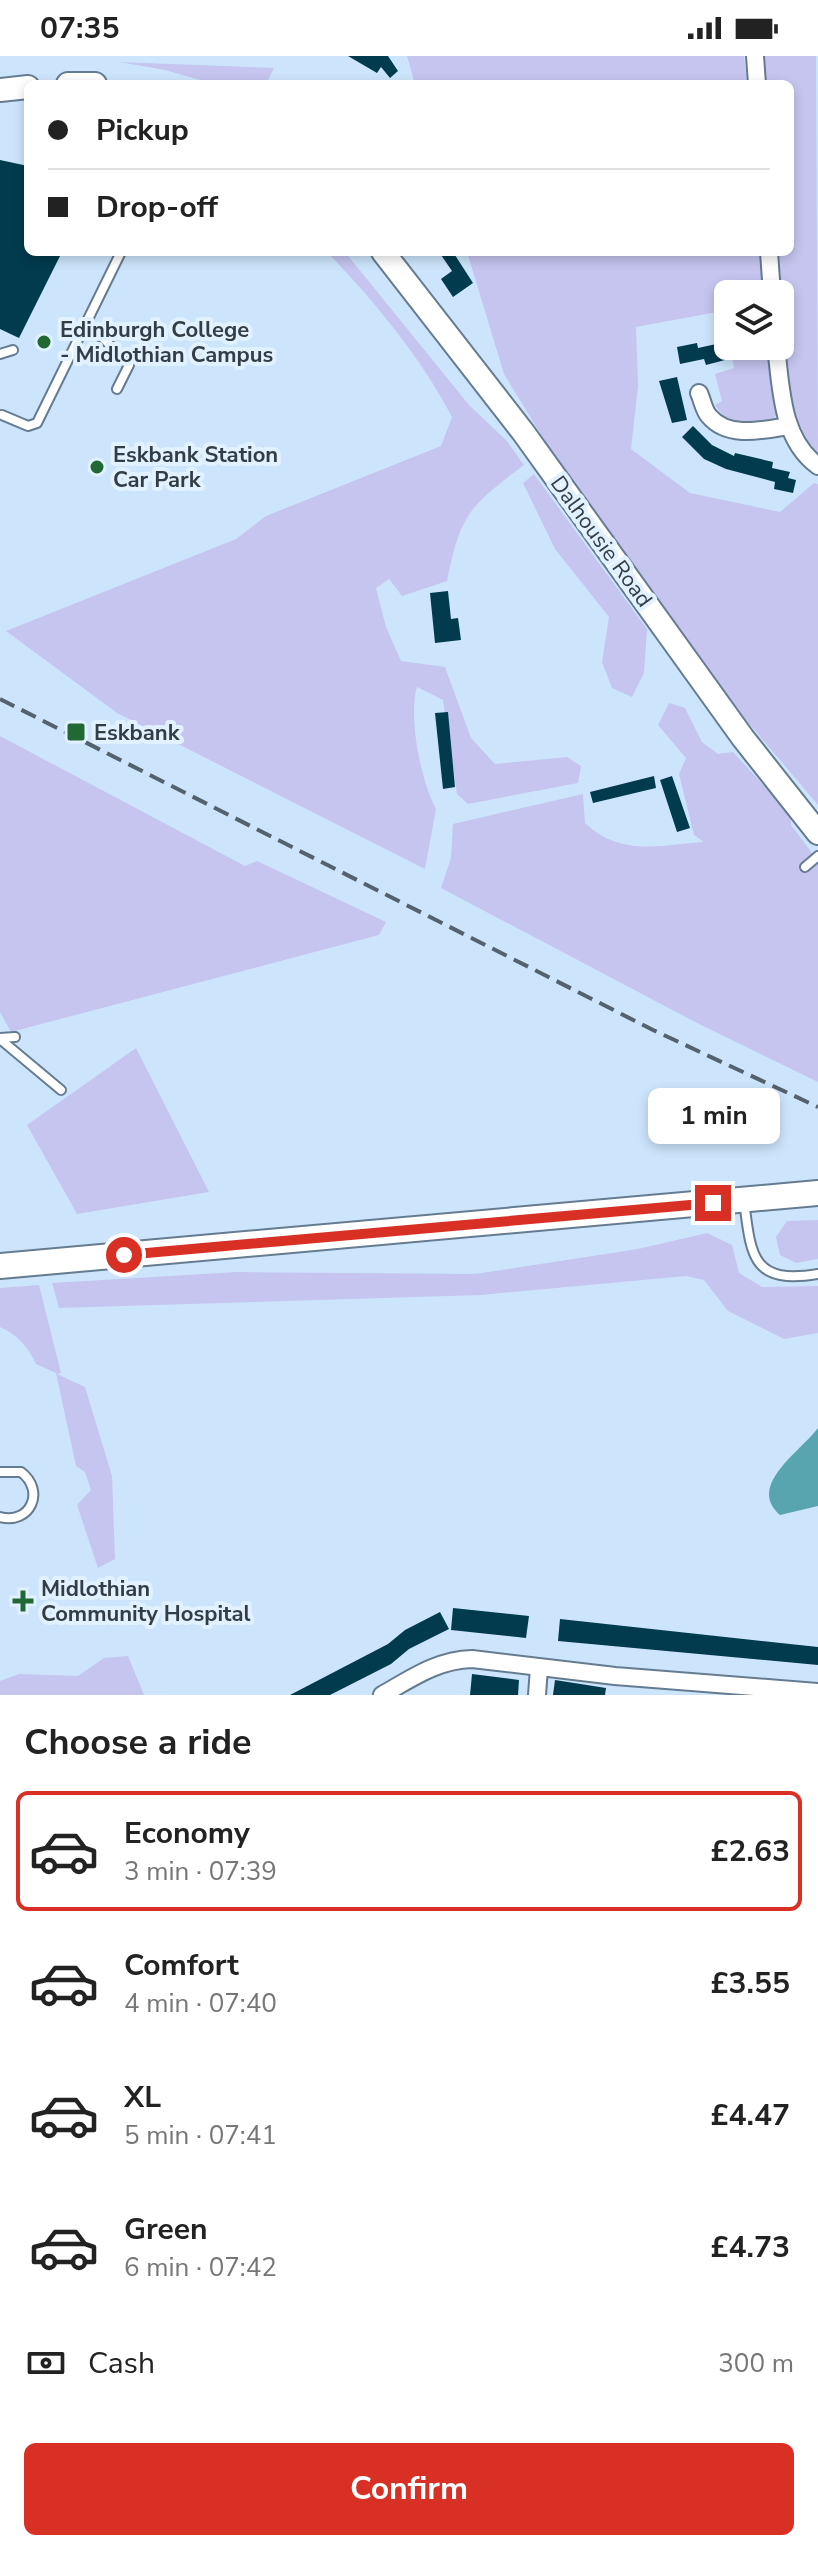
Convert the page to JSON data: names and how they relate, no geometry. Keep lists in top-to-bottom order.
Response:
{
  "streets": {
    "main road": ["Dalhousie Road"]
  },
  "places": {
    "other": ["Edinburgh College - Midlothian Campus", "Eskbank Station Car Park"],
    "transit": ["Eskbank"],
    "health": ["Midlothian Community Hospital"]
  },
  "page": {
    "status": "07:35",
    "banner": ["Pickup", "Drop-off"],
    "bubble": "1 min",
    "heading": "Choose a ride",
    "list": [
      {
        "name": "Economy",
        "note": "3 min · 07:39",
        "value": "£2.63"
      },
      {
        "name": "Comfort",
        "note": "4 min · 07:40",
        "value": "£3.55"
      },
      {
        "name": "XL",
        "note": "5 min · 07:41",
        "value": "£4.47"
      },
      {
        "name": "Green",
        "note": "6 min · 07:42",
        "value": "£4.73"
      }
    ],
    "pay": ["Cash", "300 m"],
    "buttons": "Confirm"
  }
}
